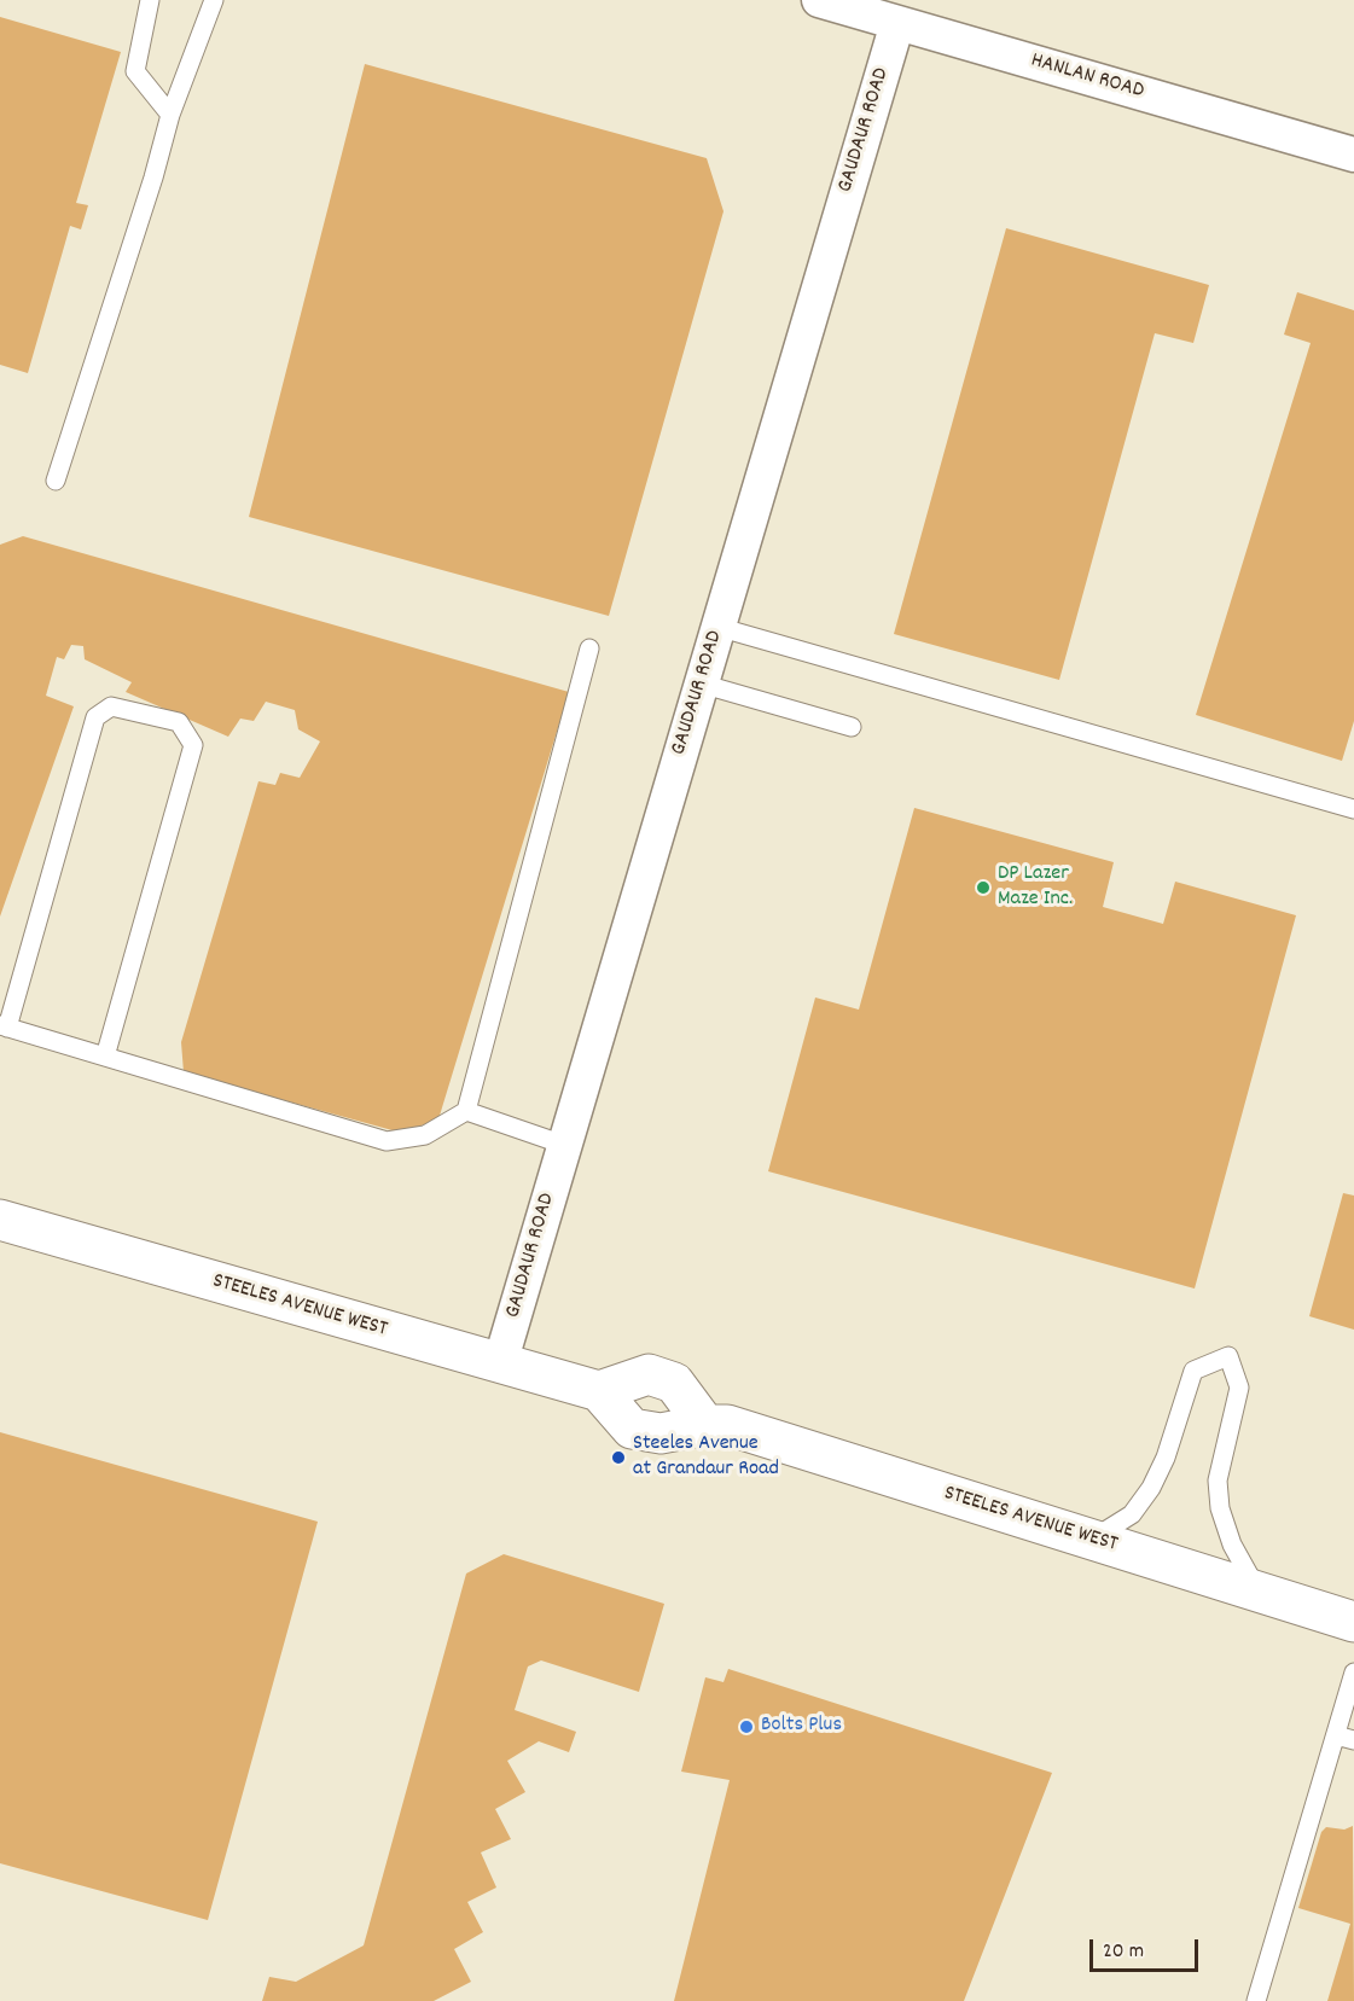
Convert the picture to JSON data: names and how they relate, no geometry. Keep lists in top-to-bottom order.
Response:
{
  "streets": {
    "main road": ["STEELES AVENUE WEST"],
    "street": ["HANLAN ROAD", "GAUDAUR ROAD"]
  },
  "crossings": [
    ["HANLAN ROAD", "GAUDAUR ROAD"],
    ["GAUDAUR ROAD", "STEELES AVENUE WEST"]
  ],
  "places": ["DP Lazer Maze Inc.", "Steeles Avenue at Grandaur Road", "Bolts Plus"],
  "scale_bar": "20 m"
}
